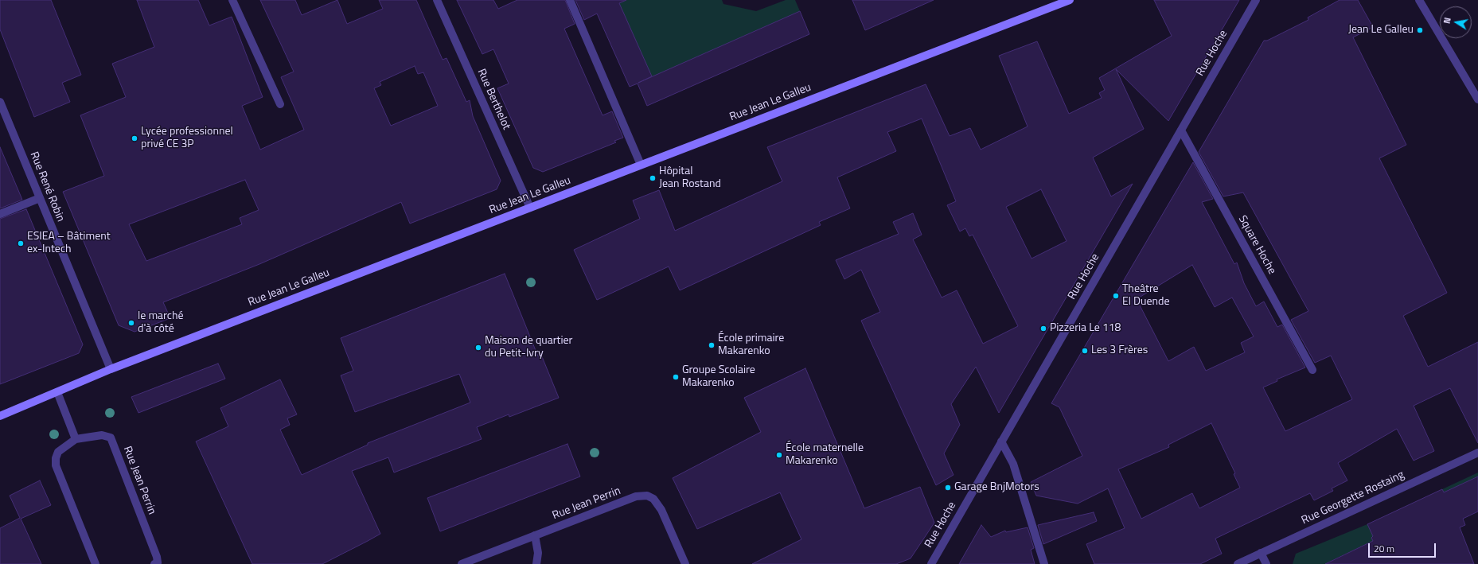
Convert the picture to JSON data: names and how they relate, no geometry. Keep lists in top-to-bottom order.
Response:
{
  "streets": {
    "main road": ["Rue Jean Le Galleu"],
    "street": [
      "Rue Hoche",
      "Rue Berthelot",
      "Rue René Robin",
      "Square Hoche",
      "Rue Jean Perrin",
      "Rue Georgette Rostaing"
    ]
  },
  "crossings": [
    ["Rue Hoche", "Square Hoche"],
    ["Rue Berthelot", "Rue Jean Le Galleu"],
    ["Rue Jean Le Galleu", "Rue René Robin"]
  ],
  "places": [
    "Jean Le Galleu",
    "Lycée professionnel privé CE 3P",
    "Hôpital Jean Rostand",
    "ESIEA – Bâtiment ex-Intech",
    "Theâtre El Duende",
    "le marché d'à côté",
    "Pizzeria Le 118",
    "École primaire Makarenko",
    "Maison de quartier du Petit-Ivry",
    "Les 3 Frères",
    "Groupe Scolaire Makarenko",
    "École maternelle Makarenko",
    "Garage BnjMotors"
  ],
  "scale_bar": "20 m",
  "north": "left"
}
